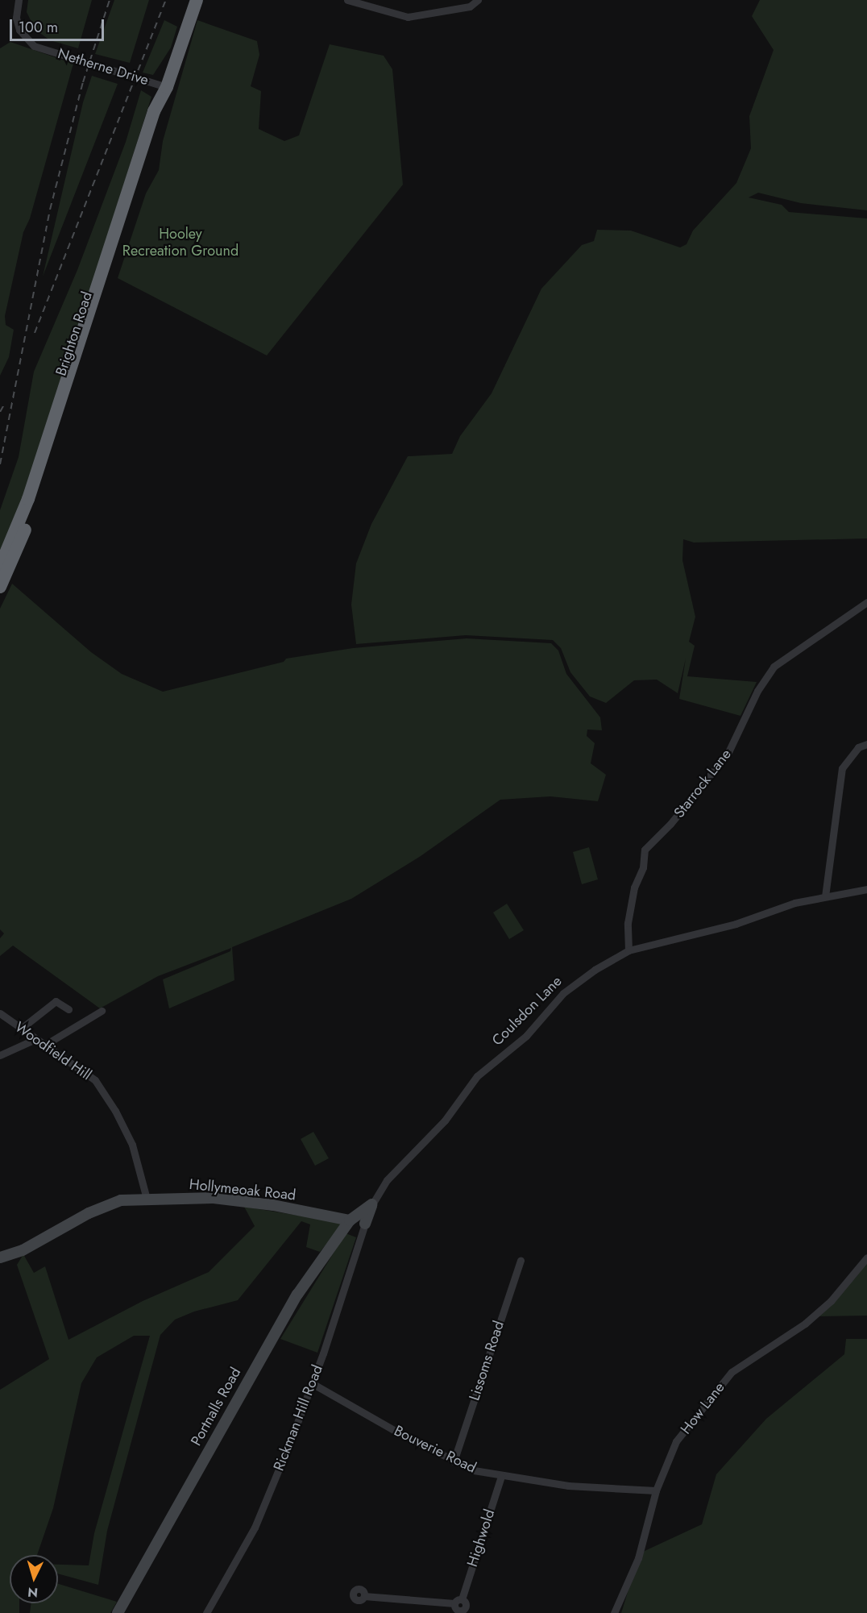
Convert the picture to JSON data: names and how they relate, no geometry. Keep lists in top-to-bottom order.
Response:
{
  "streets": {
    "highway": ["Brighton Road"],
    "street": [
      "Netherne Drive",
      "Starrock Lane",
      "Coulsdon Lane",
      "Woodfield Hill",
      "Hollymeoak Road",
      "Lissoms Road",
      "Portnalls Road",
      "How Lane",
      "Rickman Hill Road",
      "Bouverie Road",
      "Highwold"
    ]
  },
  "crossings": [
    ["Netherne Drive", "Brighton Road"],
    ["Starrock Lane", "Coulsdon Lane"],
    ["Coulsdon Lane", "Hollymeoak Road"],
    ["Coulsdon Lane", "Portnalls Road"],
    ["Coulsdon Lane", "Rickman Hill Road"],
    ["Woodfield Hill", "Hollymeoak Road"],
    ["Hollymeoak Road", "Portnalls Road"],
    ["Lissoms Road", "Bouverie Road"],
    ["How Lane", "Bouverie Road"],
    ["Rickman Hill Road", "Bouverie Road"],
    ["Bouverie Road", "Highwold"]
  ],
  "parks": ["Hooley Recreation Ground"],
  "scale_bar": "100 m",
  "north": "bottom"
}
